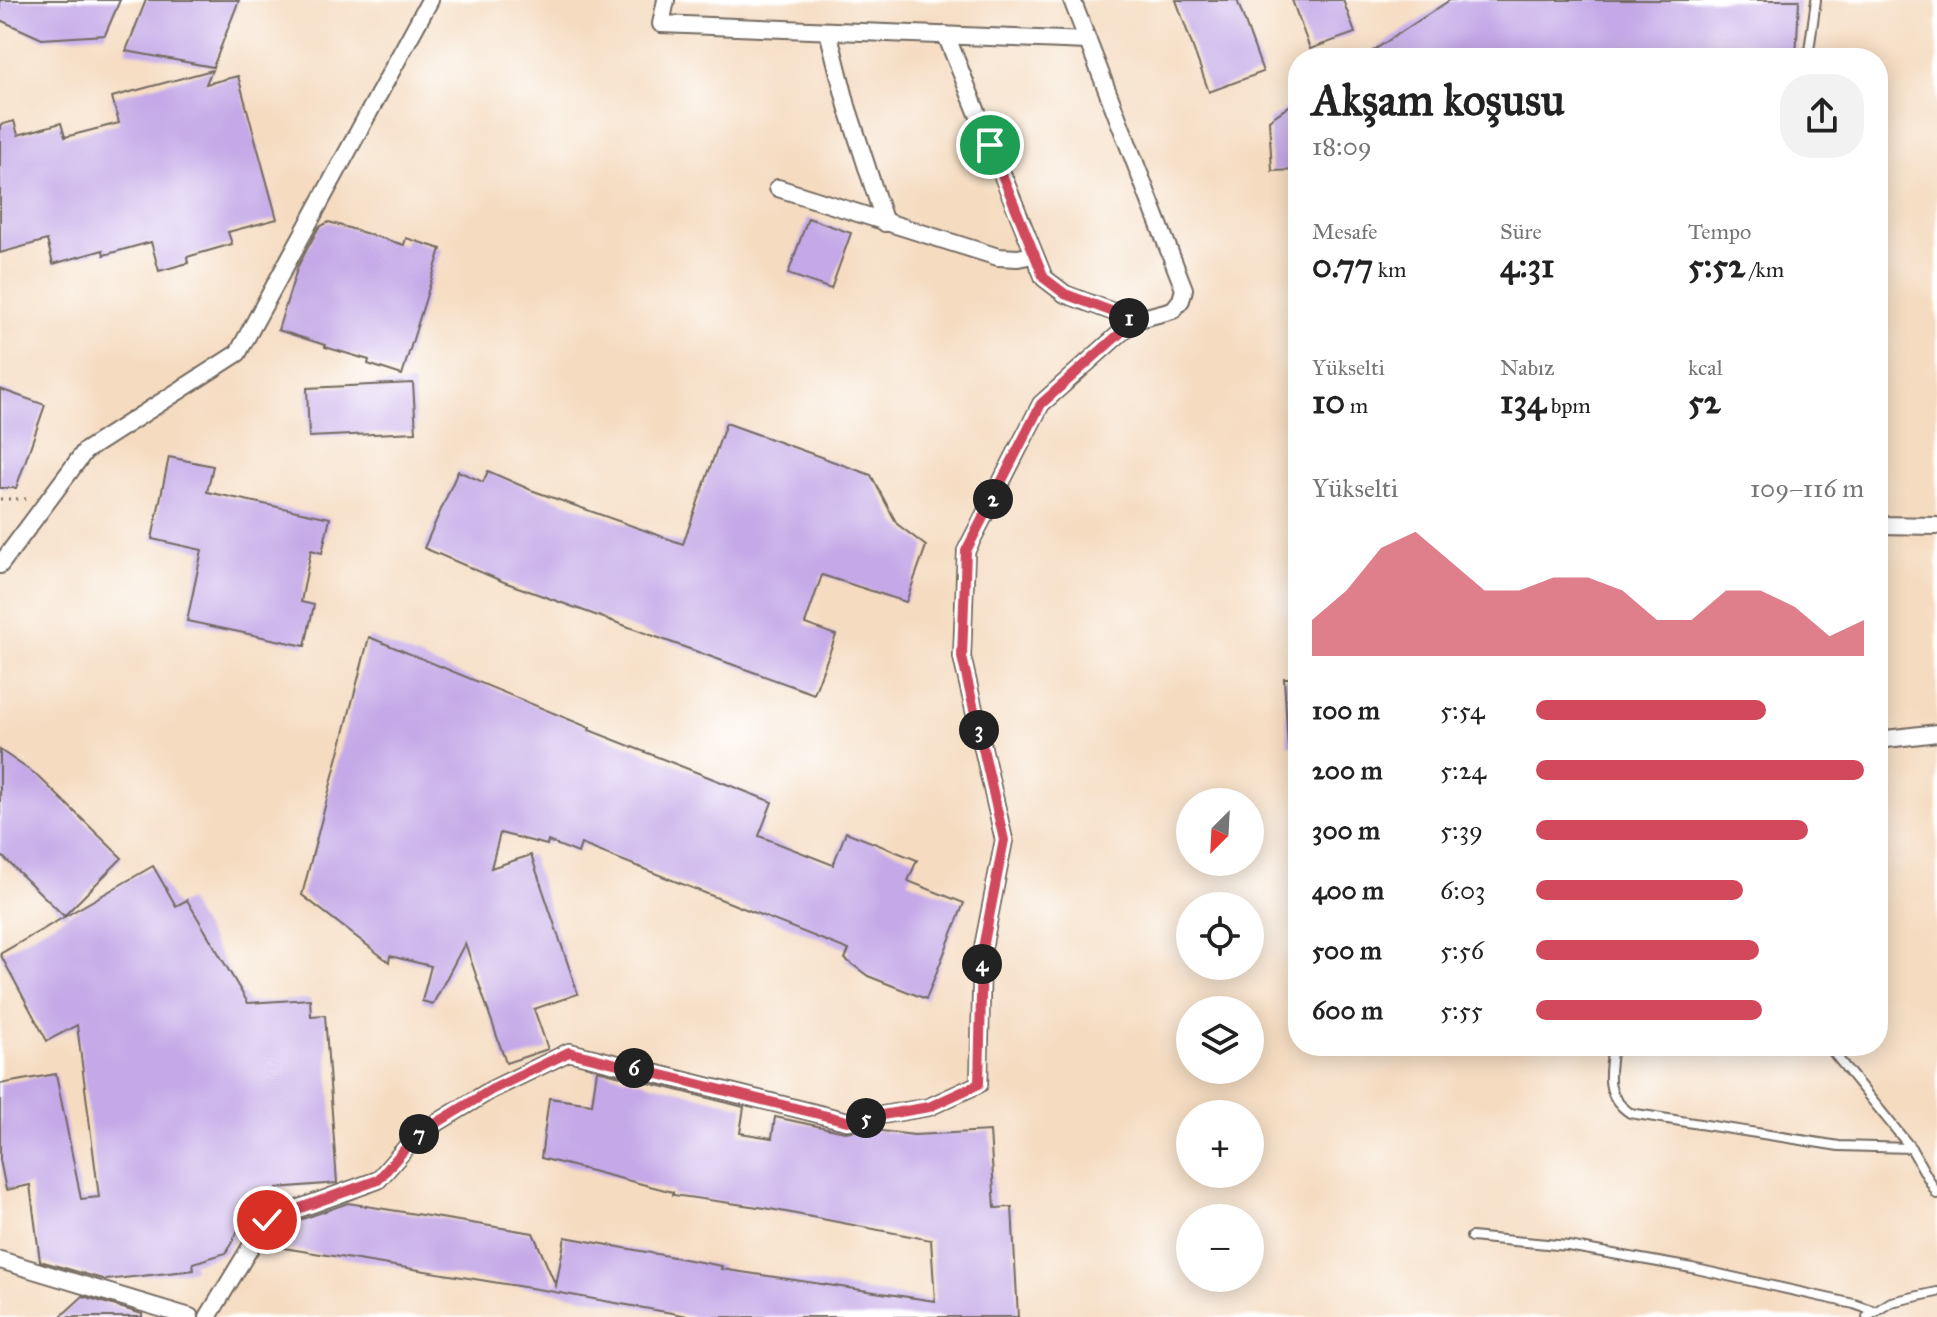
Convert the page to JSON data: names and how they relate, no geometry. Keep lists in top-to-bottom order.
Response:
{
  "north": "bottom left",
  "page": {
    "heading": ["Akşam koşusu", "18:09"],
    "stats": [
      ["Mesafe", "0.77 km"],
      ["Süre", "4:31"],
      ["Tempo", "5:52 /km"],
      ["Yükselti", "10 m"],
      ["Nabız", "134 bpm"],
      ["kcal", "52"]
    ],
    "pins": [
      "1",
      "2",
      "3",
      "4",
      "6",
      "5",
      "7"
    ],
    "chart": ["Yükselti", "109–116 m"],
    "list": [
      {
        "name": "100 m",
        "note": "5:54"
      },
      {
        "name": "200 m",
        "note": "5:24"
      },
      {
        "name": "300 m",
        "note": "5:39"
      },
      {
        "name": "400 m",
        "note": "6:03"
      },
      {
        "name": "500 m",
        "note": "5:56"
      },
      {
        "name": "600 m",
        "note": "5:55"
      }
    ],
    "map_buttons": ["+", "−"]
  }
}
